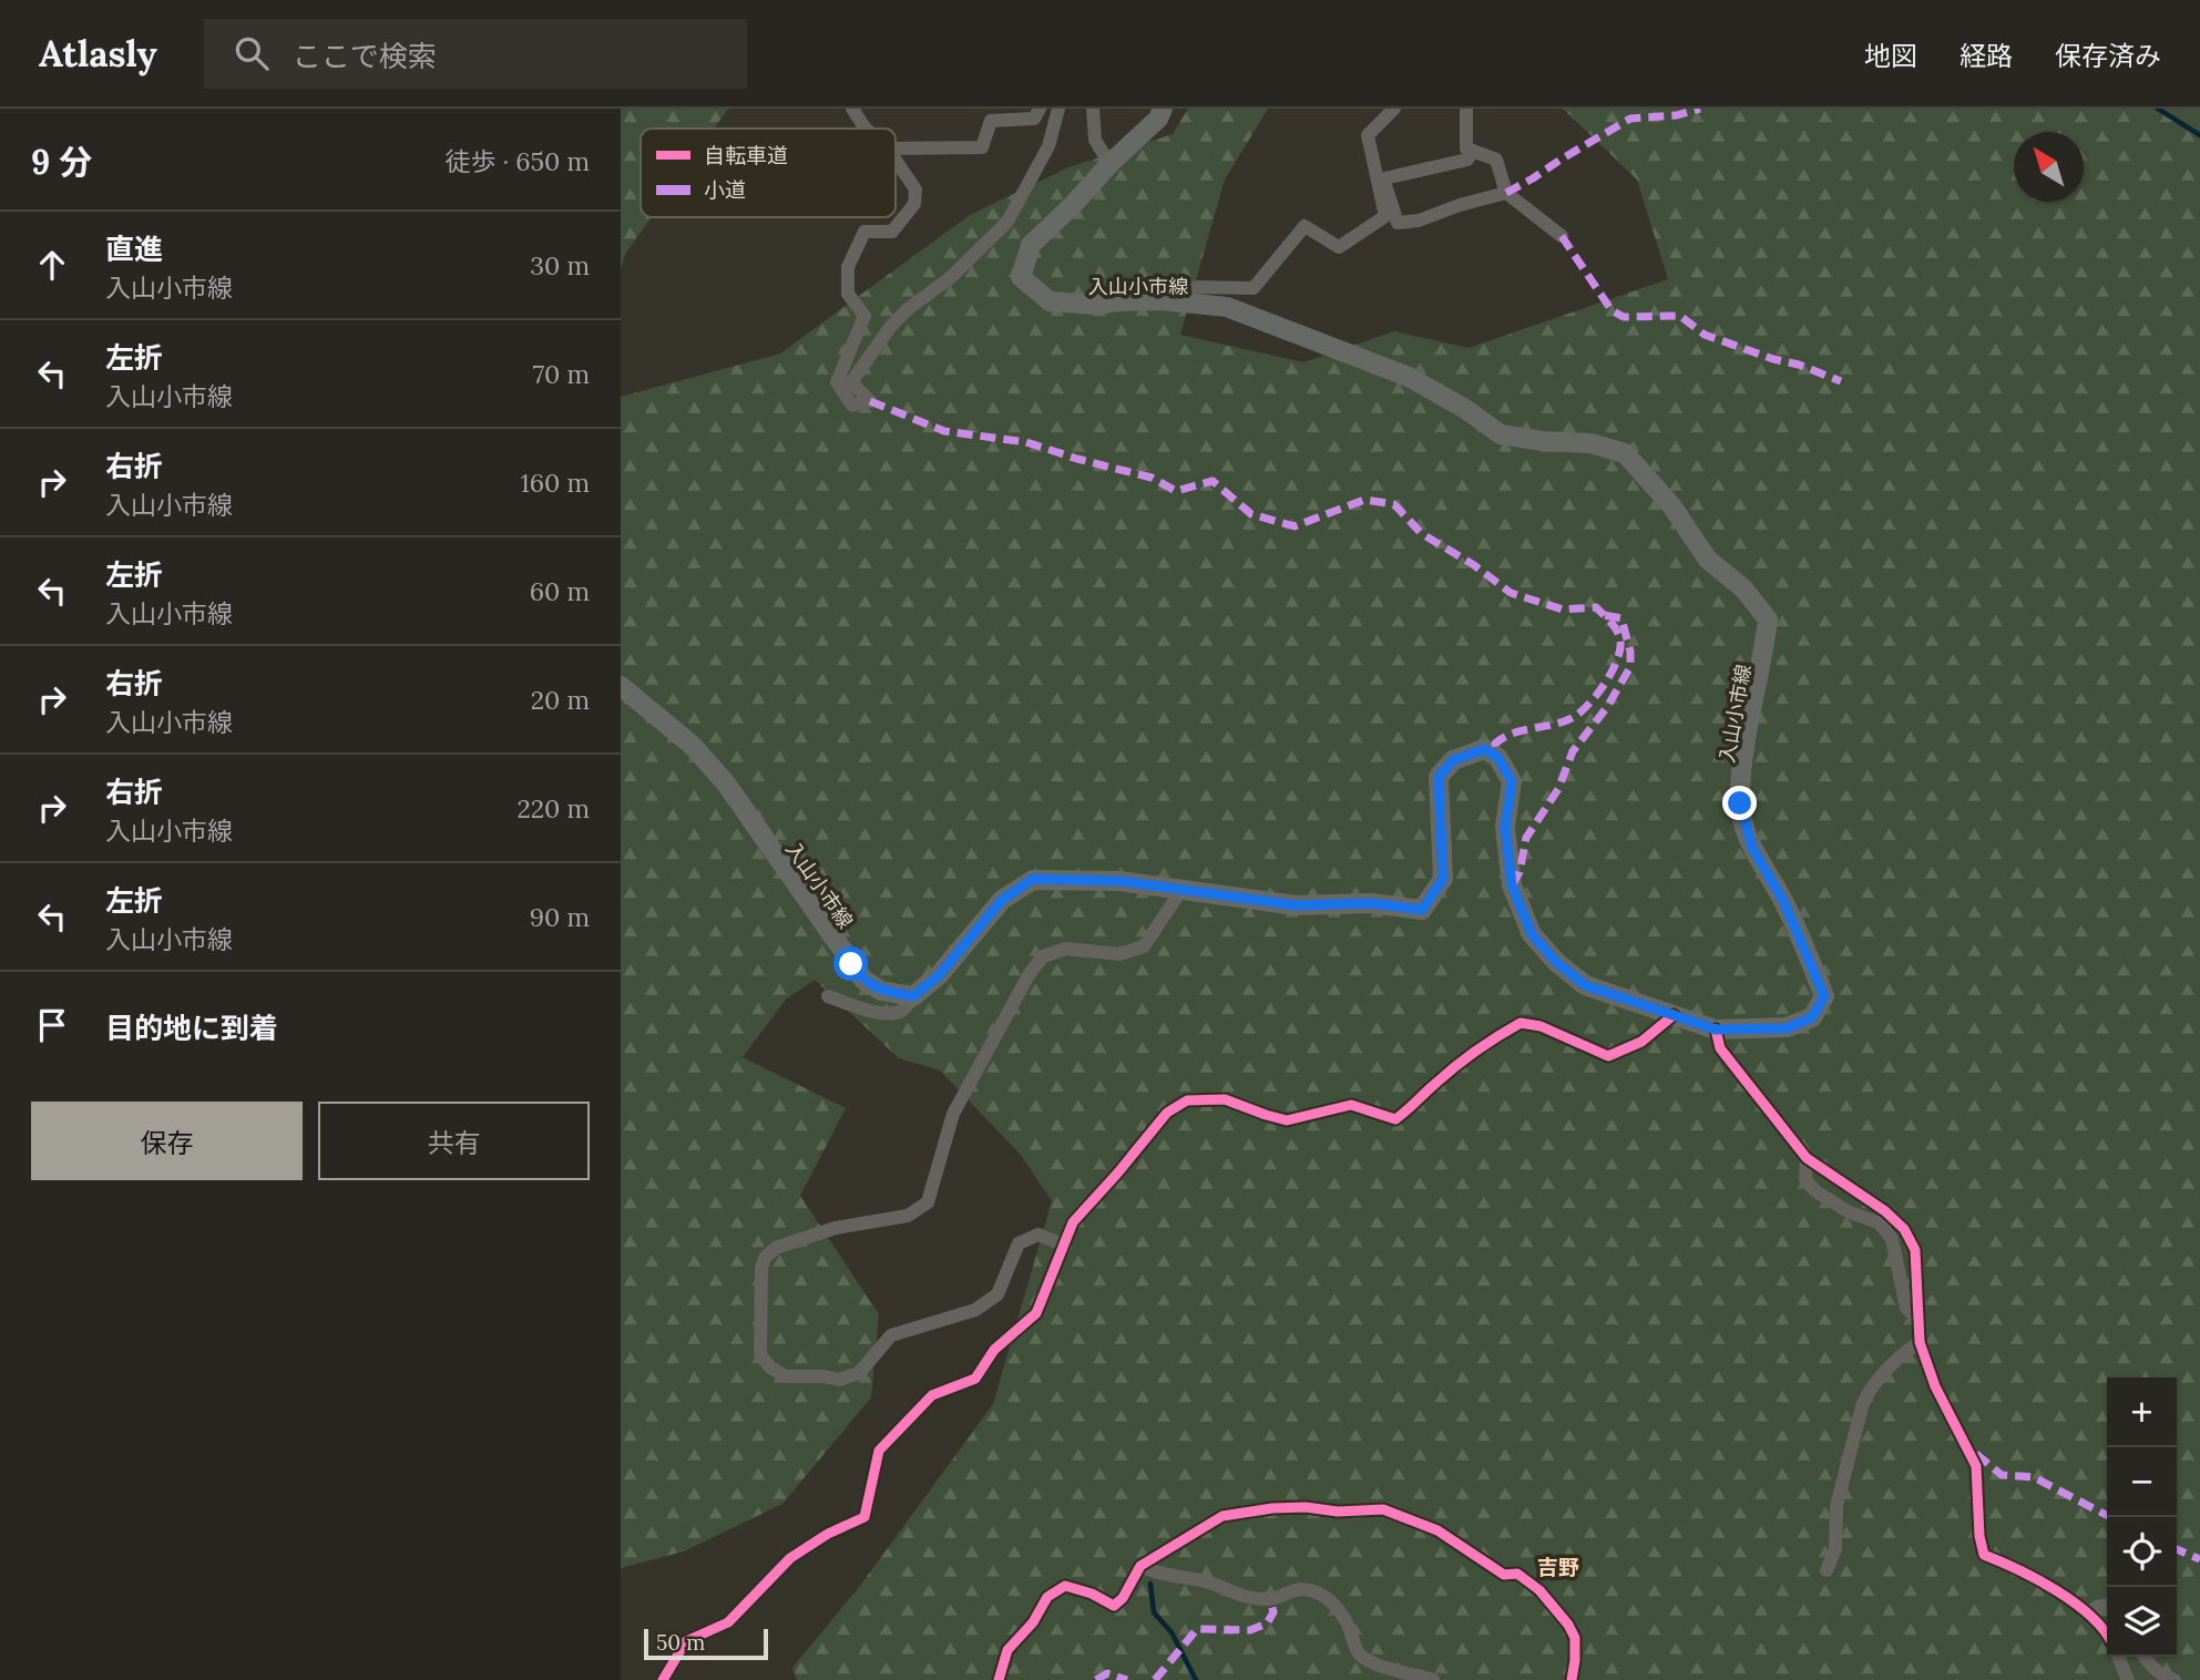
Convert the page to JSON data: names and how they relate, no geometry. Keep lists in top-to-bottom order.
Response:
{
  "streets": {
    "main road": ["入山小市線"]
  },
  "districts": ["吉野"],
  "legend": ["自転車道", "小道"],
  "scale_bar": "50 m",
  "north": "top left",
  "page": {
    "header": "Atlasly",
    "search": "ここで検索",
    "nav": ["地図", "経路", "保存済み"],
    "heading": ["9 分", "徒歩 · 650 m"],
    "list": [
      ["直進", "入山小市線", "30 m"],
      ["左折", "入山小市線", "70 m"],
      ["右折", "入山小市線", "160 m"],
      ["左折", "入山小市線", "60 m"],
      ["右折", "入山小市線", "20 m"],
      ["右折", "入山小市線", "220 m"],
      ["左折", "入山小市線", "90 m"],
      "目的地に到着"
    ],
    "buttons": ["保存", "共有"],
    "map_buttons": ["+", "−"],
    "scale": "50 m"
  }
}
